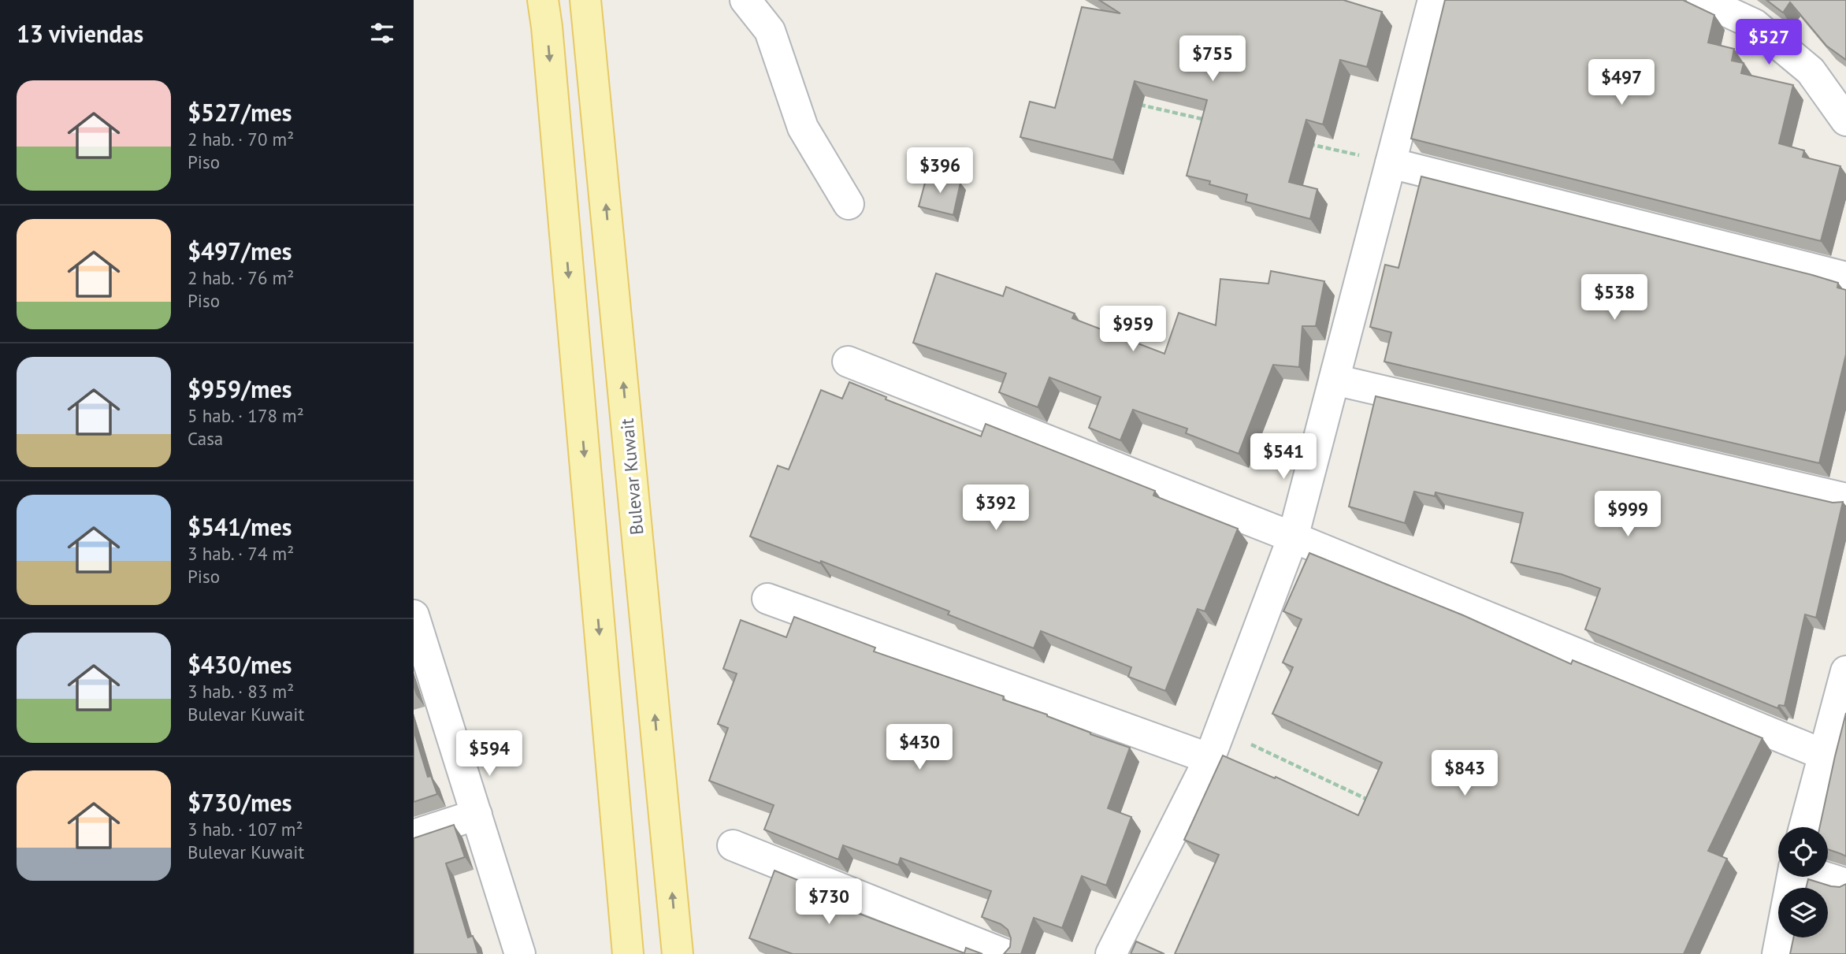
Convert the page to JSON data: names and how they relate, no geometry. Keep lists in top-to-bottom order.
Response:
{
  "streets": {
    "main road": ["Bulevar Kuwait"]
  },
  "page": {
    "heading": "13 viviendas",
    "price": [
      "$527",
      "$755",
      "$497",
      "$396",
      "$538",
      "$959",
      "$541",
      "$392",
      "$999",
      "$430",
      "$594",
      "$843",
      "$730"
    ],
    "list": [
      {
        "name": "$527/mes",
        "note": "2 hab. · 70 m² · Piso"
      },
      {
        "name": "$497/mes",
        "note": "2 hab. · 76 m² · Piso"
      },
      {
        "name": "$959/mes",
        "note": "5 hab. · 178 m² · Casa"
      },
      {
        "name": "$541/mes",
        "note": "3 hab. · 74 m² · Piso"
      },
      {
        "name": "$430/mes",
        "note": "3 hab. · 83 m² · Bulevar Kuwait"
      },
      {
        "name": "$730/mes",
        "note": "3 hab. · 107 m² · Bulevar Kuwait"
      }
    ]
  }
}
